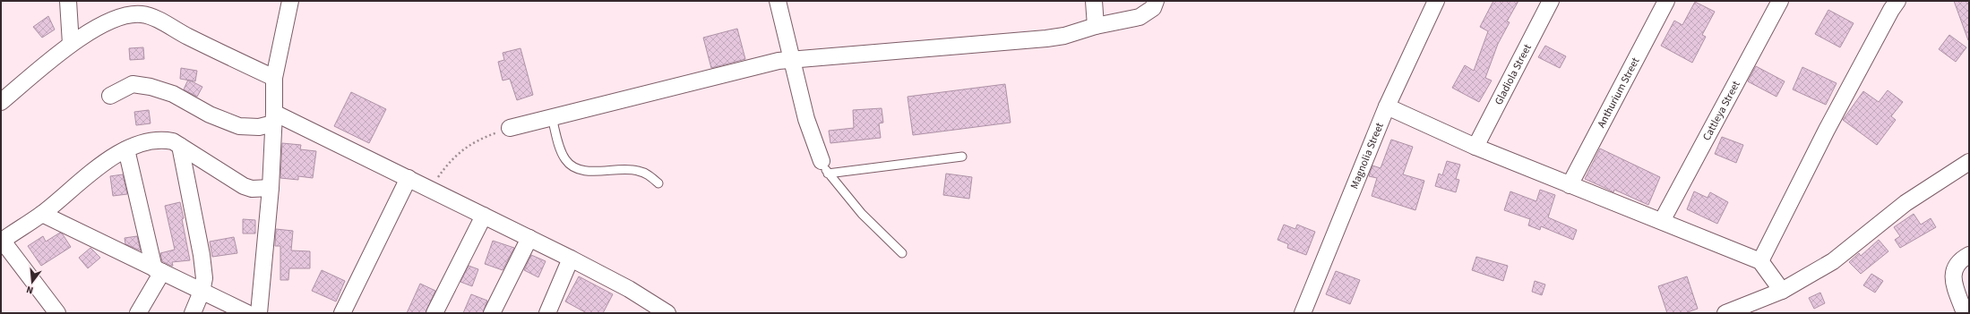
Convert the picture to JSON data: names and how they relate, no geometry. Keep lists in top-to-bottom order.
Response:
{
  "streets": {
    "street": [
      "Gladiola Street",
      "Anthurium Street",
      "Cattleya Street",
      "Magnolia Street"
    ]
  },
  "north": "bottom"
}
